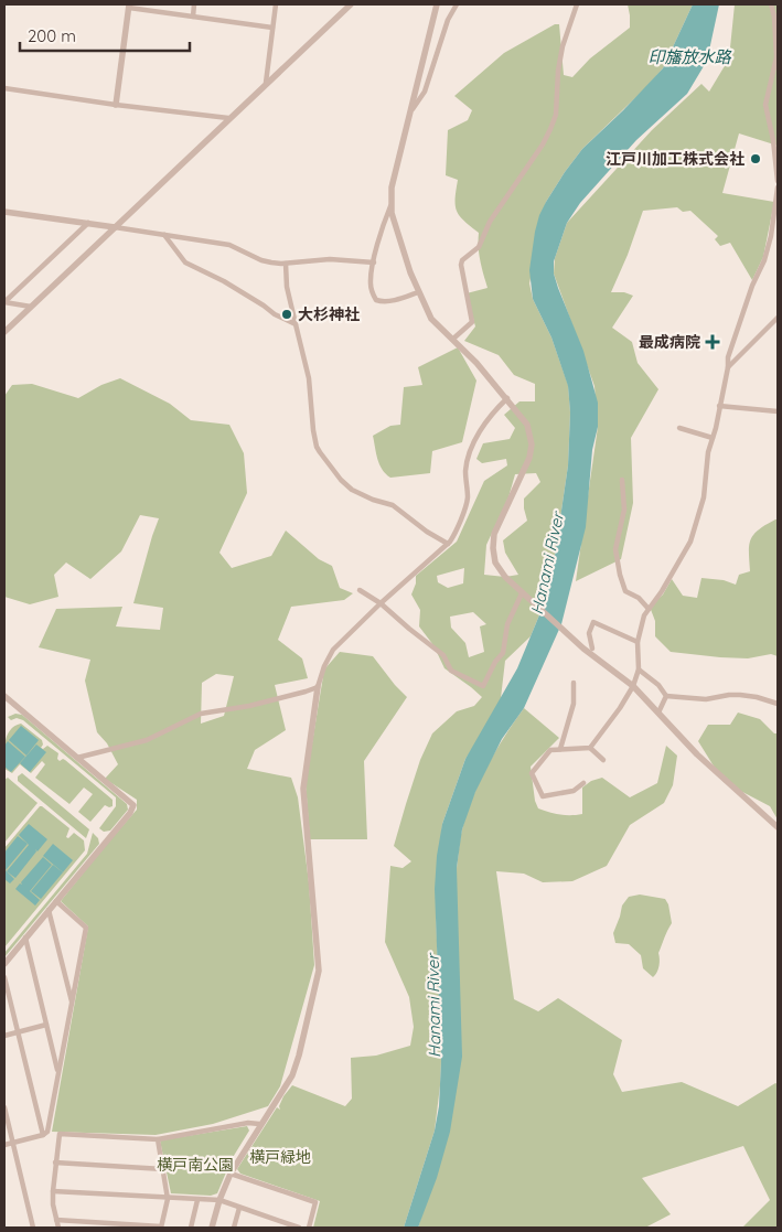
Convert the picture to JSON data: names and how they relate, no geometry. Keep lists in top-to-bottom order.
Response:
{
  "water": ["印旛放水路", "Hanami River"],
  "parks": ["横戸緑地", "横戸南公園"],
  "places": {
    "other": ["江戸川加工株式会社", "大杉神社"],
    "health": ["最成病院"]
  },
  "scale_bar": "200 m"
}
